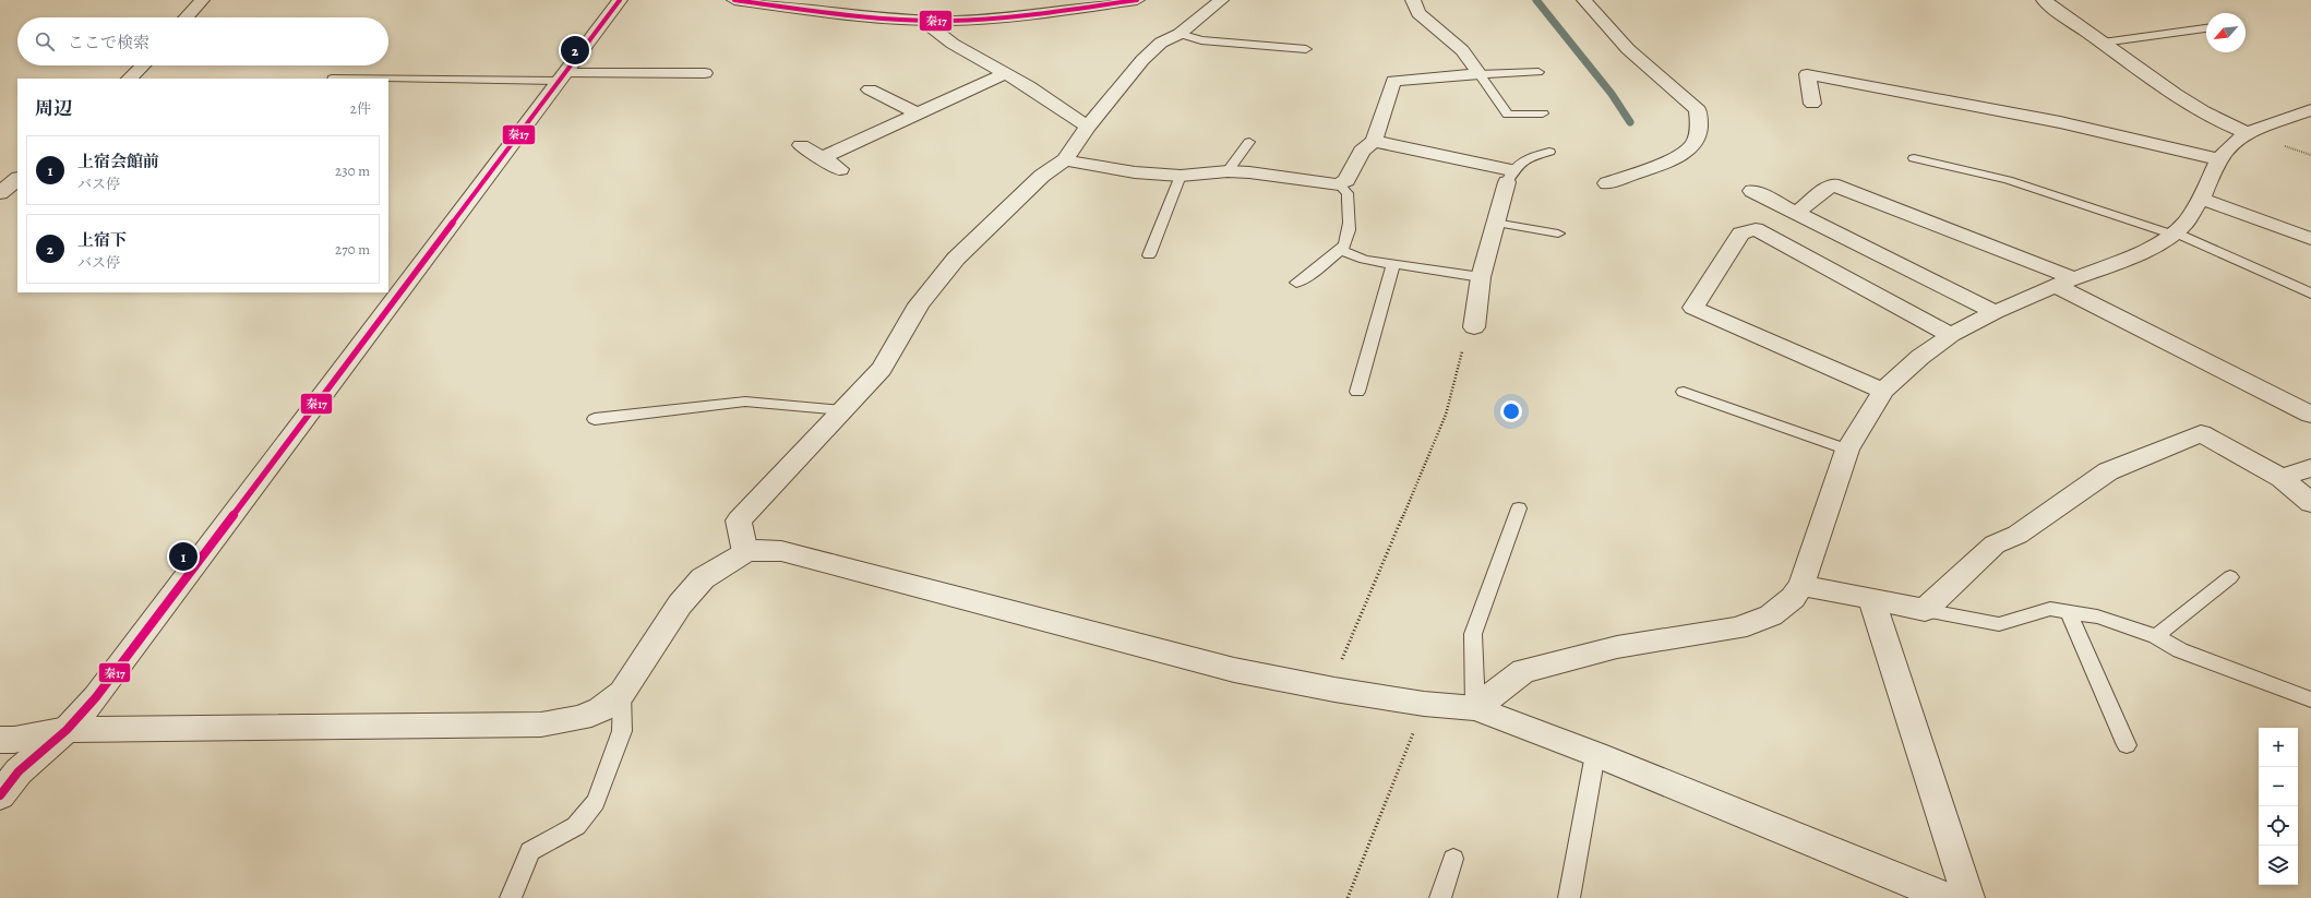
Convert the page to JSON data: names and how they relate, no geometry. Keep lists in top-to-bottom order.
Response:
{
  "lines": ["transit line 秦17"],
  "north": "bottom left",
  "page": {
    "search": "ここで検索",
    "pins": ["2", "1"],
    "heading": ["周辺", "2件"],
    "list": [
      {
        "mark": "1",
        "name": "上宿会館前",
        "note": "バス停",
        "value": "230 m"
      },
      {
        "mark": "2",
        "name": "上宿下",
        "note": "バス停",
        "value": "270 m"
      }
    ],
    "map_buttons": ["+", "−"]
  }
}
